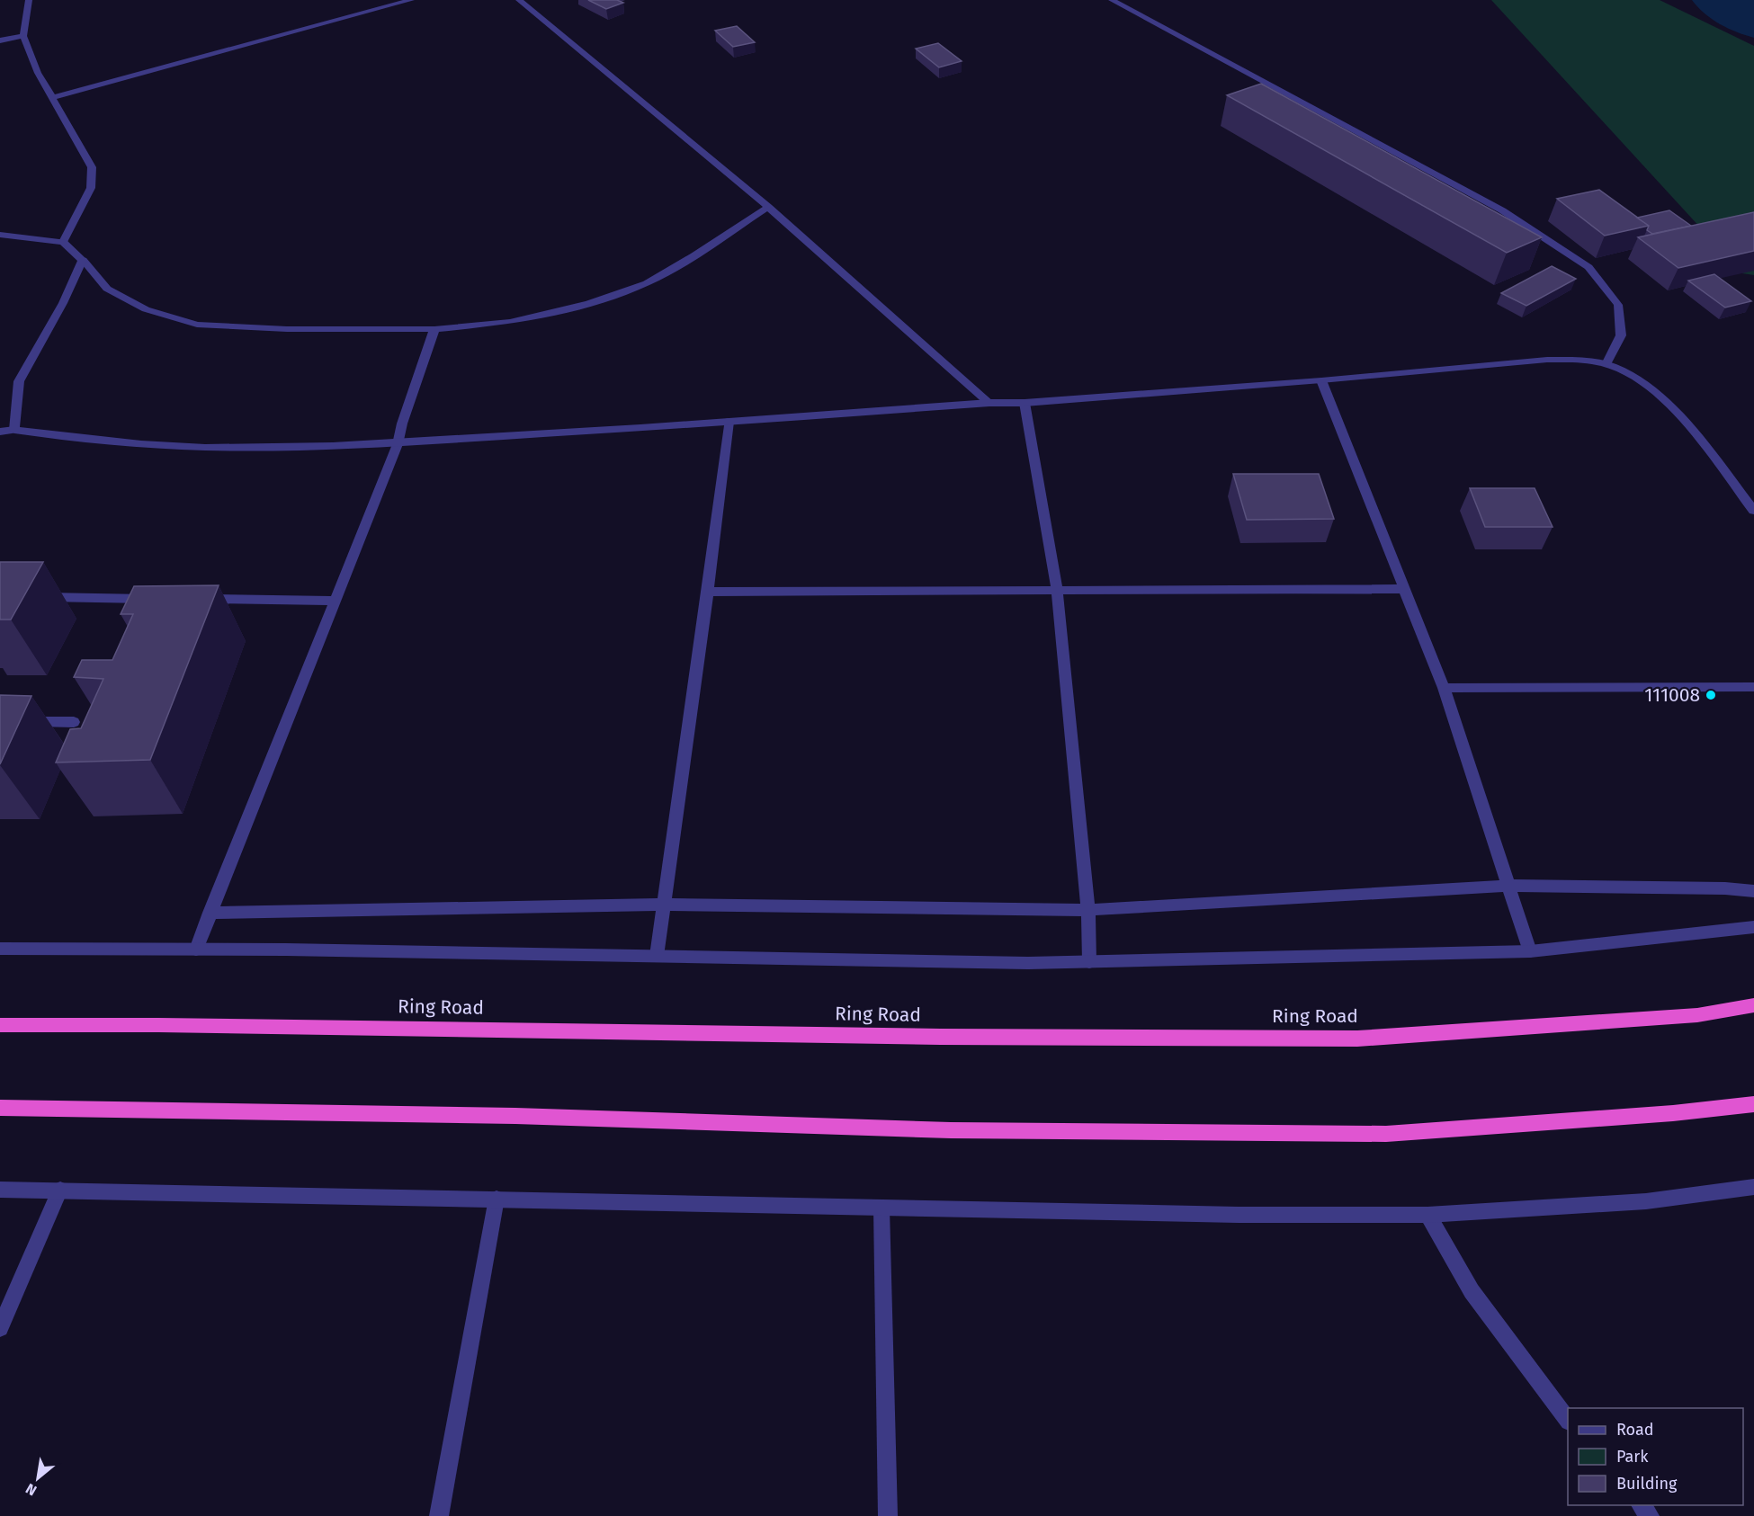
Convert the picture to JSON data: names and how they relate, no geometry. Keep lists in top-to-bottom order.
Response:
{
  "streets": {
    "highway": ["Ring Road"]
  },
  "places": ["111008"],
  "legend": ["Road", "Park", "Building"],
  "north": "bottom left"
}
